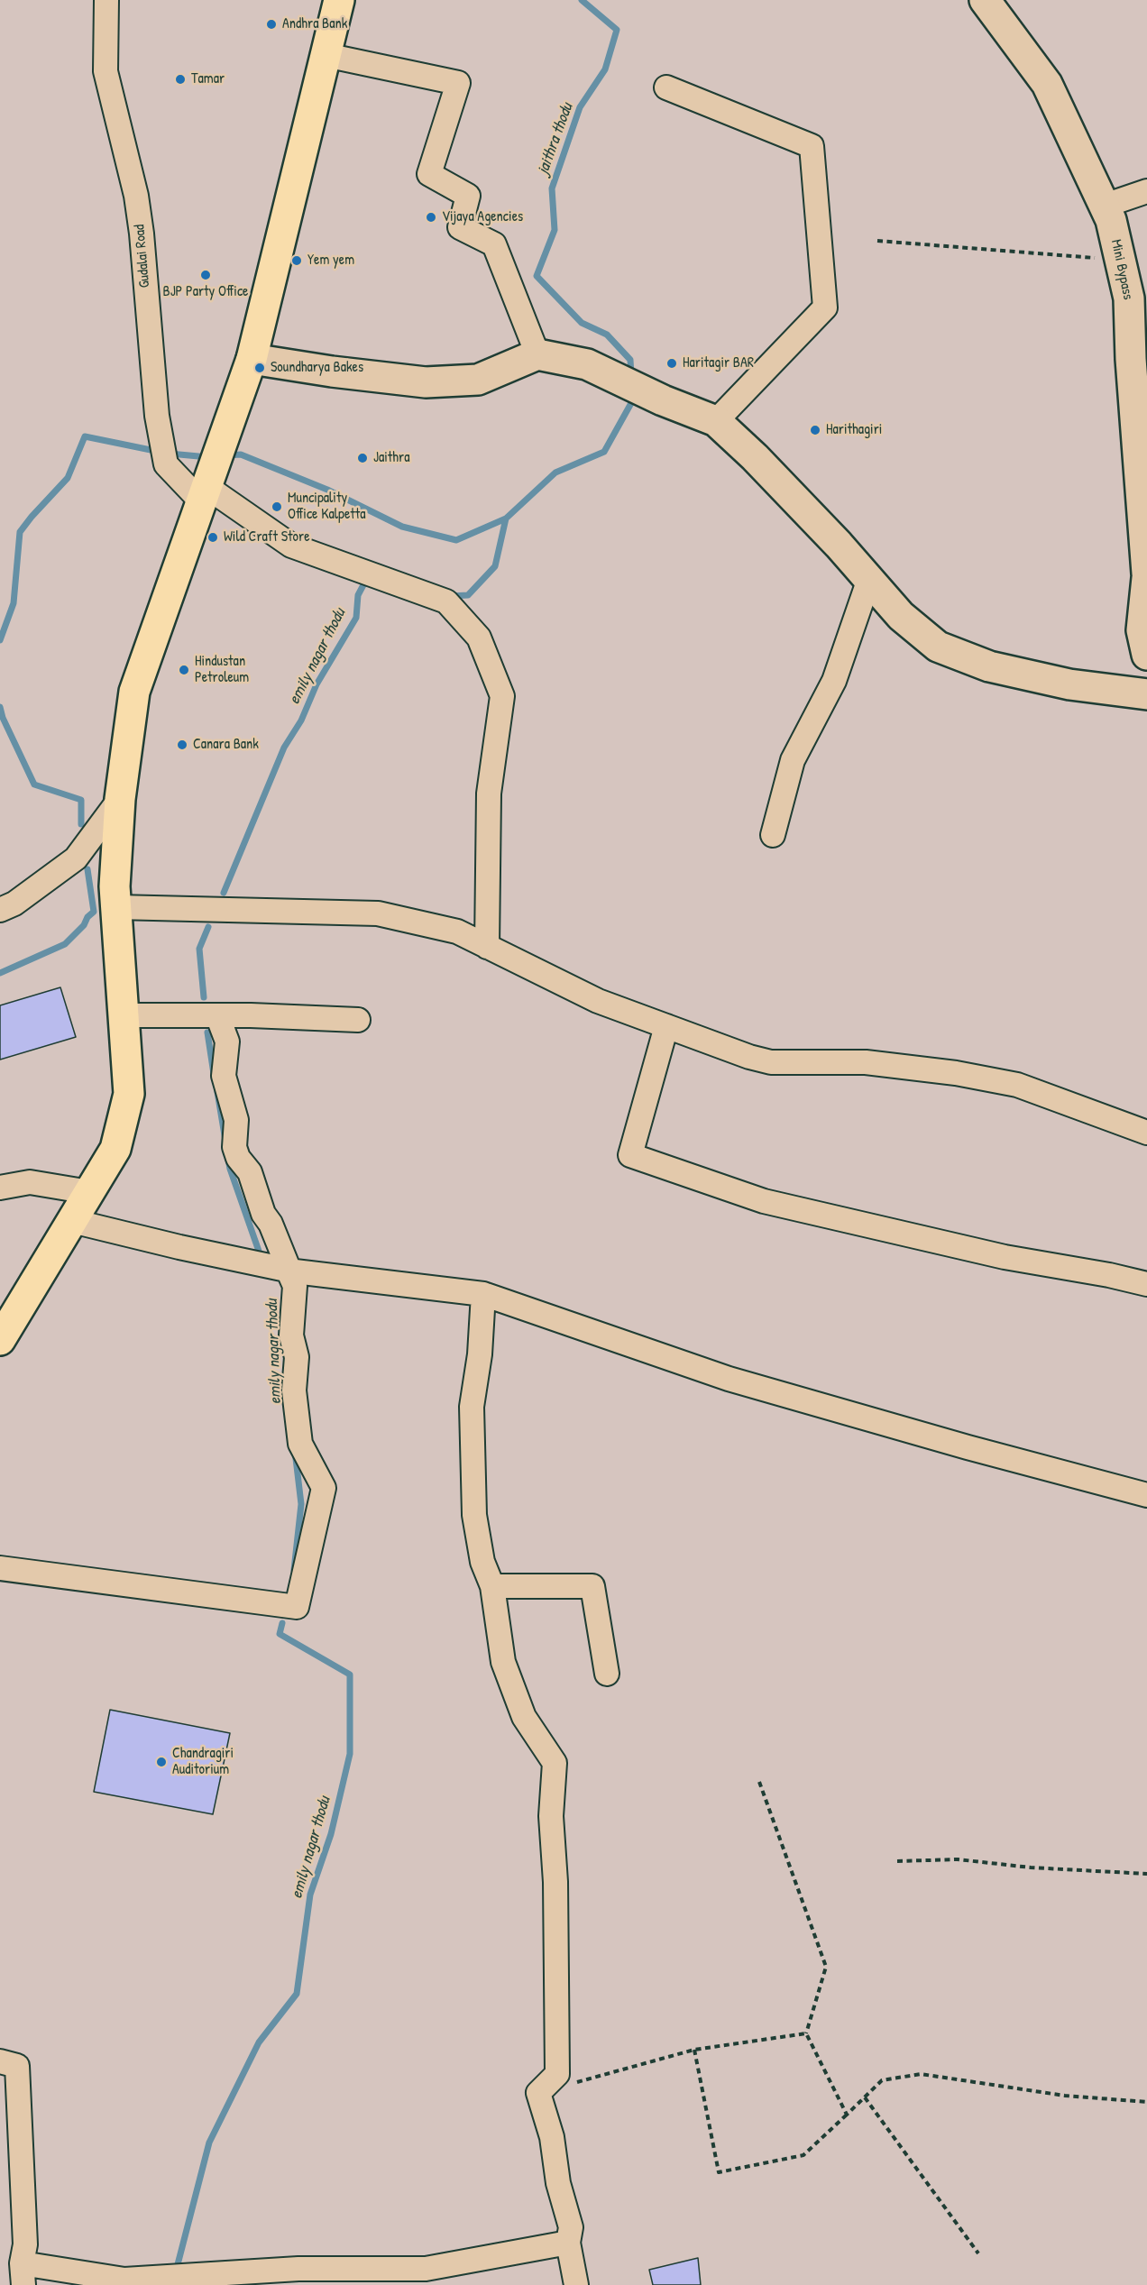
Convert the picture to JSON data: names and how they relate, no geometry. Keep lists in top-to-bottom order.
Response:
{
  "streets": {
    "street": ["Gudalai Road", "Mini Bypass"]
  },
  "water": ["jaithra thodu", "emily nagar thodu"],
  "places": [
    "Andhra Bank",
    "Tamar",
    "Vijaya Agencies",
    "Yem yem",
    "BJP Party Office",
    "Haritagir BAR",
    "Soundharya Bakes",
    "Harithagiri",
    "Jaithra",
    "Muncipality Office Kalpetta",
    "Wild Craft Store",
    "Hindustan Petroleum",
    "Canara Bank",
    "Chandragiri Auditorium"
  ]
}
